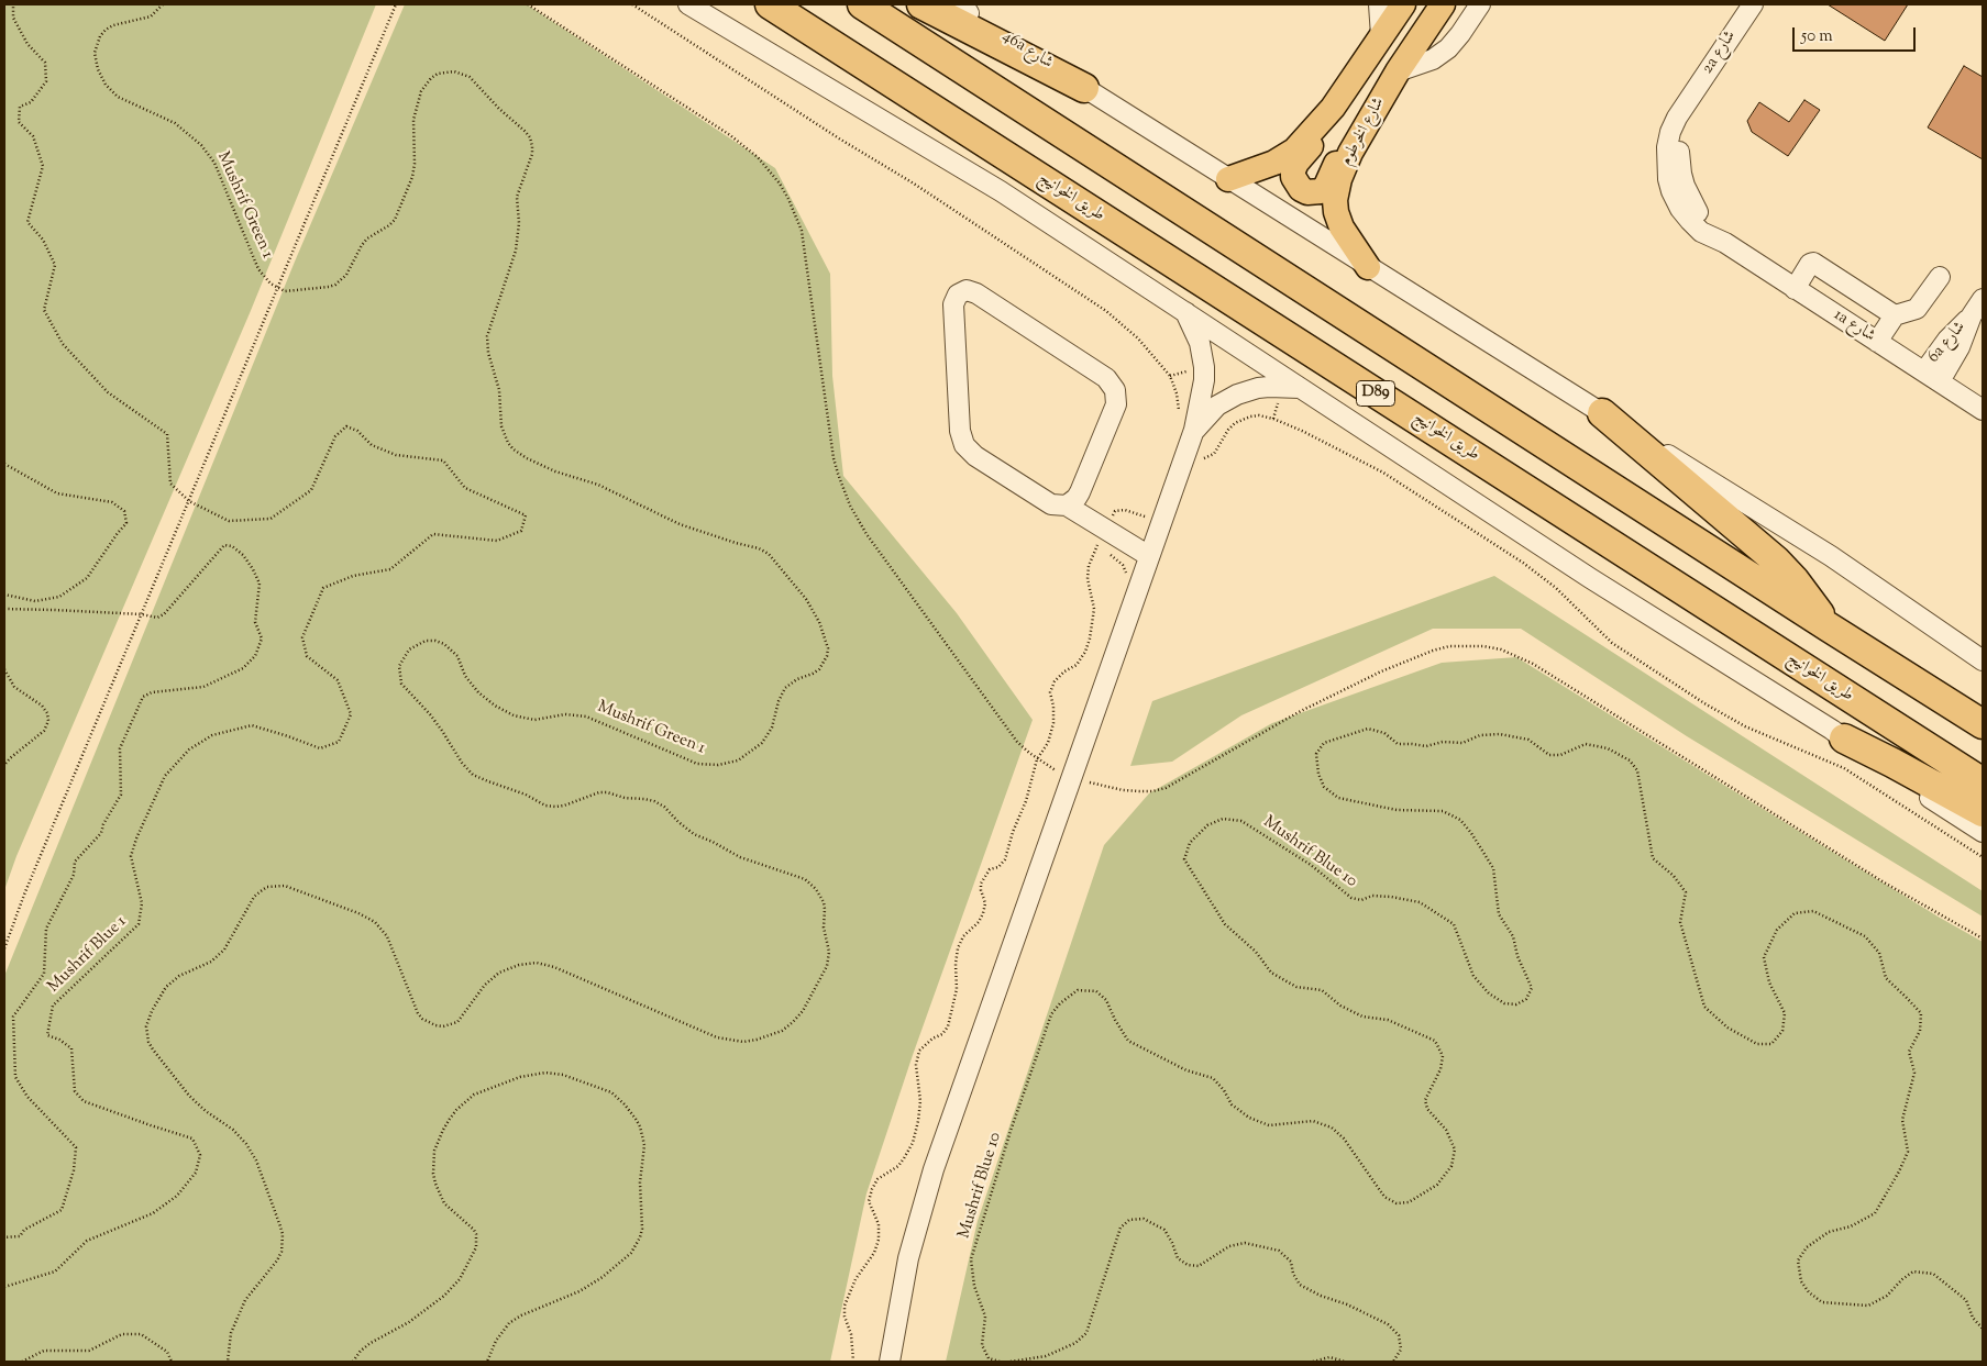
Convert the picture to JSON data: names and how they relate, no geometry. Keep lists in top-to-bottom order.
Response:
{
  "streets": {
    "highway": ["طريق الخوانيج", "D89"],
    "main road": ["شارع الخرطوم"],
    "street": [
      "46a شارع",
      "2a شارع",
      "1a شارع",
      "6a شارع"
    ],
    "path": ["Mushrif Green 1", "Mushrif Blue 10", "Mushrif Blue 1"]
  },
  "crossings": [
    ["46a شارع", "شارع الخرطوم"],
    ["2a شارع", "1a شارع"],
    ["1a شارع", "6a شارع"]
  ],
  "scale_bar": "50 m"
}
